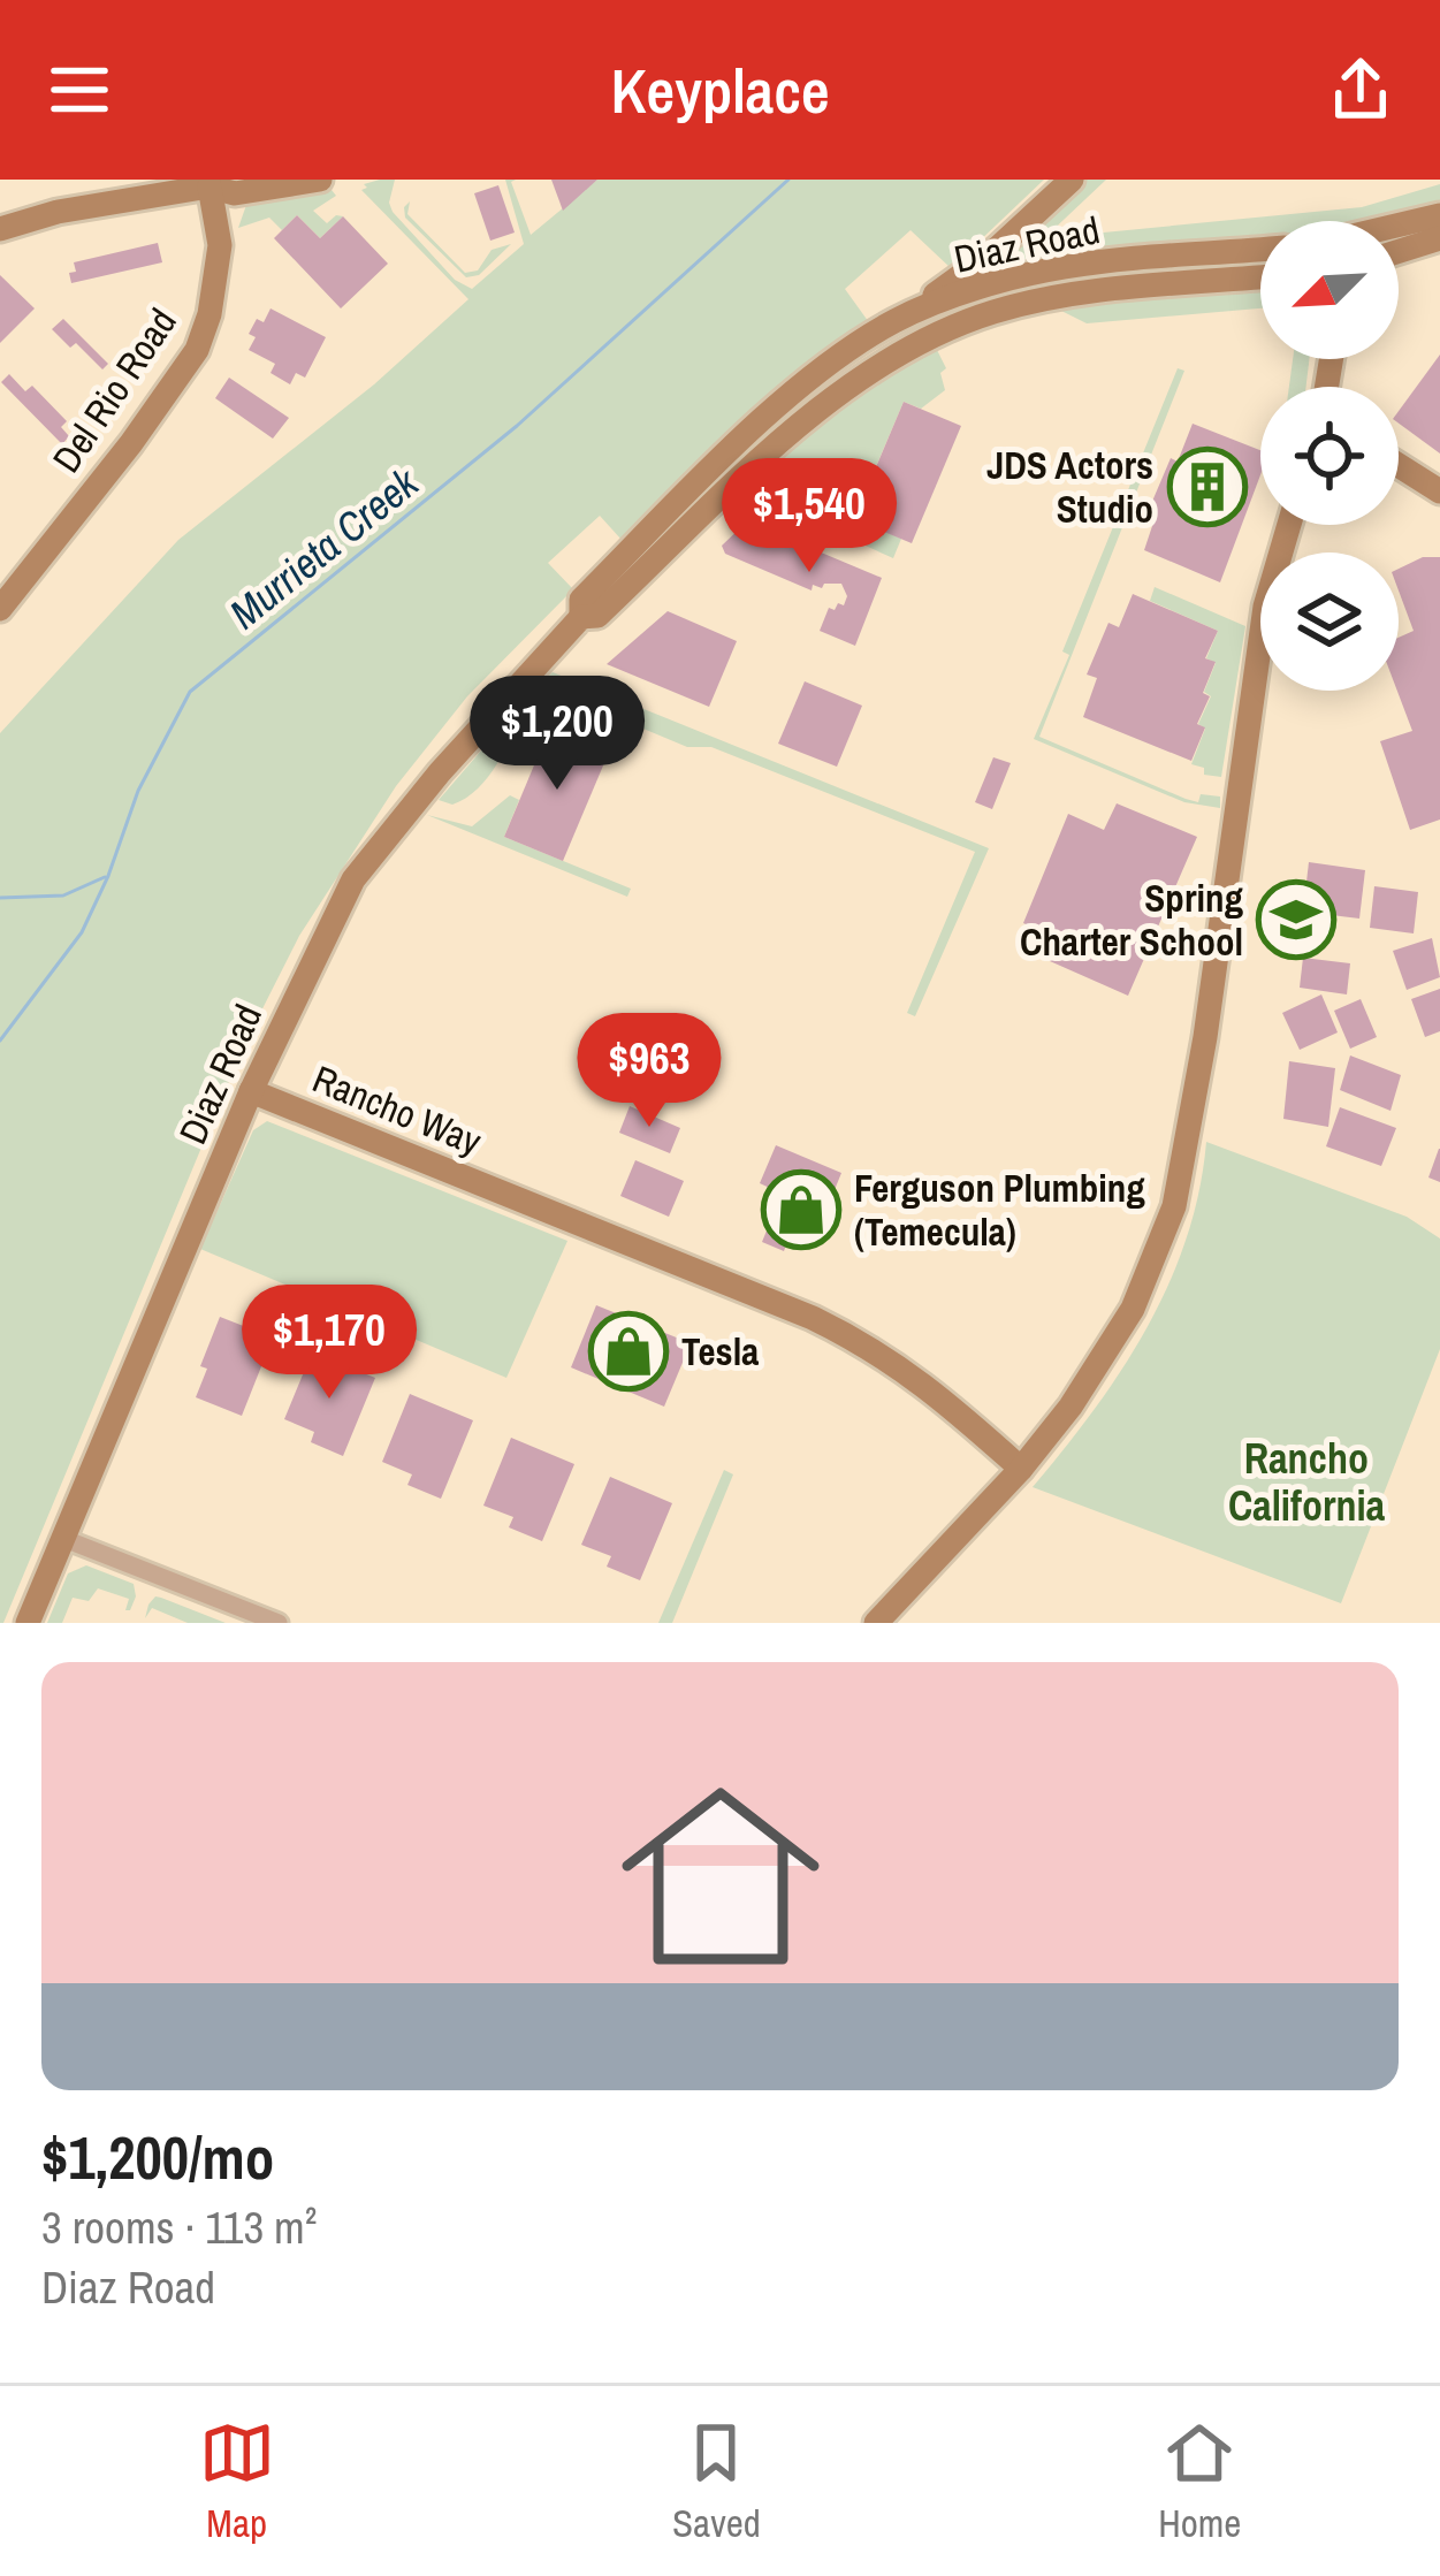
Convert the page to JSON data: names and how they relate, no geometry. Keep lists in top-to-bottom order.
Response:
{
  "streets": {
    "main road": ["Diaz Road", "Del Rio Road", "Rancho Way"]
  },
  "crossings": [
    ["Diaz Road", "Rancho Way"]
  ],
  "districts": ["Rancho California"],
  "water": ["Murrieta Creek"],
  "places": {
    "building": ["JDS Actors Studio"],
    "school or university": ["Spring Charter School"],
    "shop": ["Ferguson Plumbing (Temecula)", "Tesla"]
  },
  "north": "bottom left",
  "page": {
    "header": "Keyplace",
    "price": [
      "$1,540",
      "$1,200",
      "$963",
      "$1,170"
    ],
    "list": [
      {
        "name": "$1,200/mo",
        "note": "3 rooms · 113 m² · Diaz Road"
      }
    ],
    "tabs": ["Map", "Saved", "Home"]
  }
}
